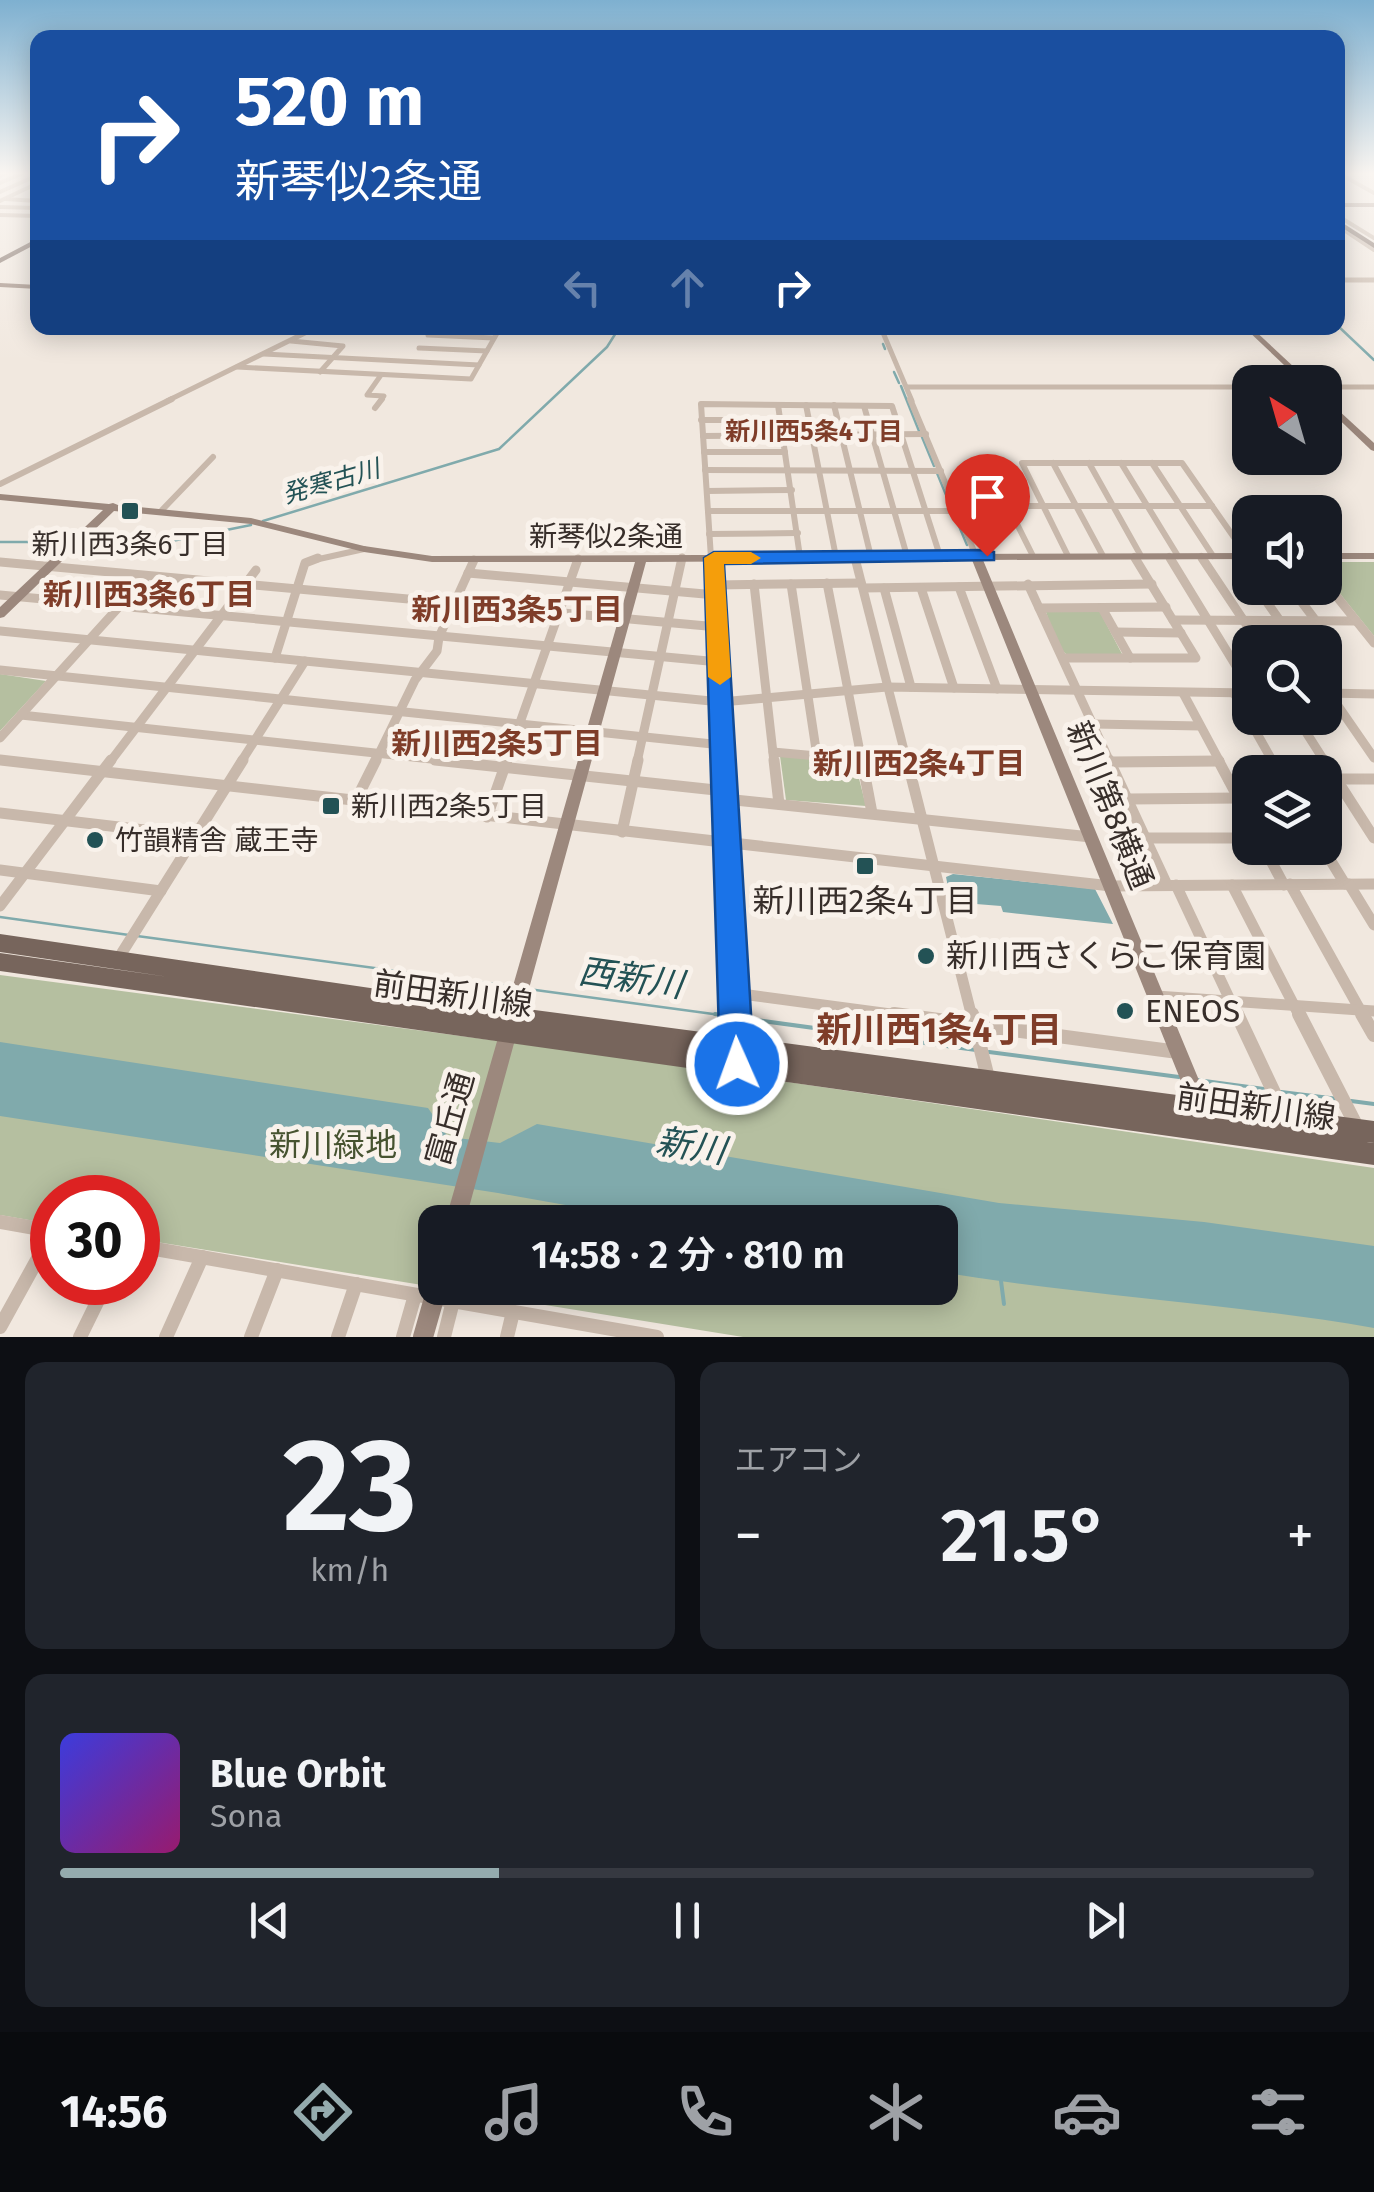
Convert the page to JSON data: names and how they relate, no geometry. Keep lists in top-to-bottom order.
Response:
{
  "streets": {
    "main road": ["前田新川線"],
    "street": ["新琴似2条通", "新川第8横通", "富丘通"]
  },
  "crossings": [
    ["新琴似2条通", "新川第8横通"],
    ["新川第8横通", "前田新川線"],
    ["前田新川線", "富丘通"]
  ],
  "districts": [
    "新川西5条4丁目",
    "新川西3条6丁目",
    "新川西3条5丁目",
    "新川西2条5丁目",
    "新川西2条4丁目",
    "新川西1条4丁目"
  ],
  "water": ["発寒古川", "西新川", "新川"],
  "parks": ["新川緑地"],
  "places": {
    "transit": ["新川西3条6丁目", "新川西2条5丁目", "新川西2条4丁目"],
    "other": ["竹韻精舎 蔵王寺", "新川西さくらこ保育園", "ENEOS"]
  },
  "north": "top left",
  "page": {
    "turn": ["520 m", "新琴似2条通"],
    "limit": "30",
    "trip": "14:58 · 2 分 · 810 m",
    "tile": [
      ["23", "km/h"],
      "エアコン"
    ],
    "heat": ["−", "21.5°", "+"],
    "song": ["Blue Orbit", "Sona"],
    "tabs": "14:56"
  }
}
